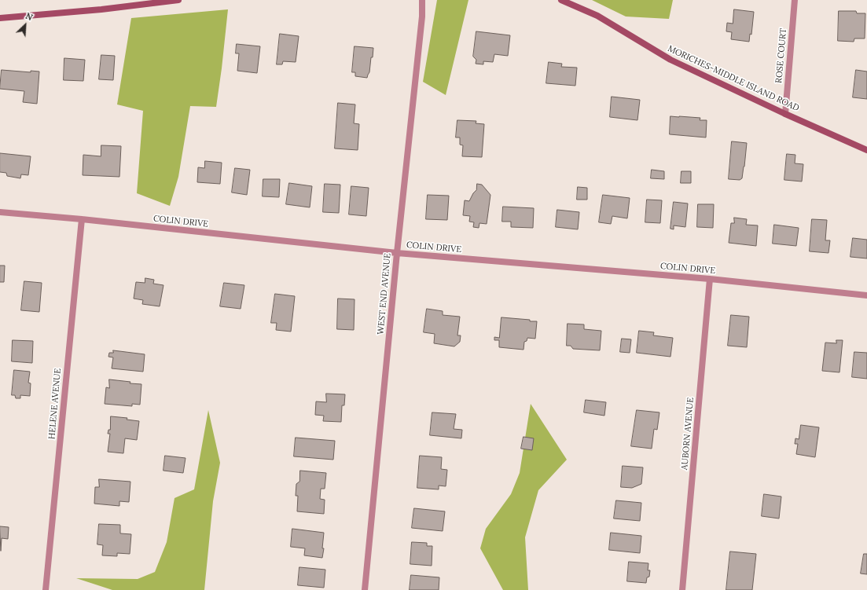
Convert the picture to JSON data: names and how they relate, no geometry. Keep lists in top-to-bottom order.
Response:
{
  "streets": {
    "main road": ["MORICHES-MIDDLE ISLAND ROAD"],
    "street": [
      "ROSE COURT",
      "COLIN DRIVE",
      "WEST END AVENUE",
      "HELENE AVENUE",
      "AUBORN AVENUE"
    ]
  },
  "crossings": [
    ["ROSE COURT", "MORICHES-MIDDLE ISLAND ROAD"],
    ["COLIN DRIVE", "WEST END AVENUE"],
    ["COLIN DRIVE", "HELENE AVENUE"],
    ["COLIN DRIVE", "AUBORN AVENUE"]
  ],
  "north": "top right"
}
